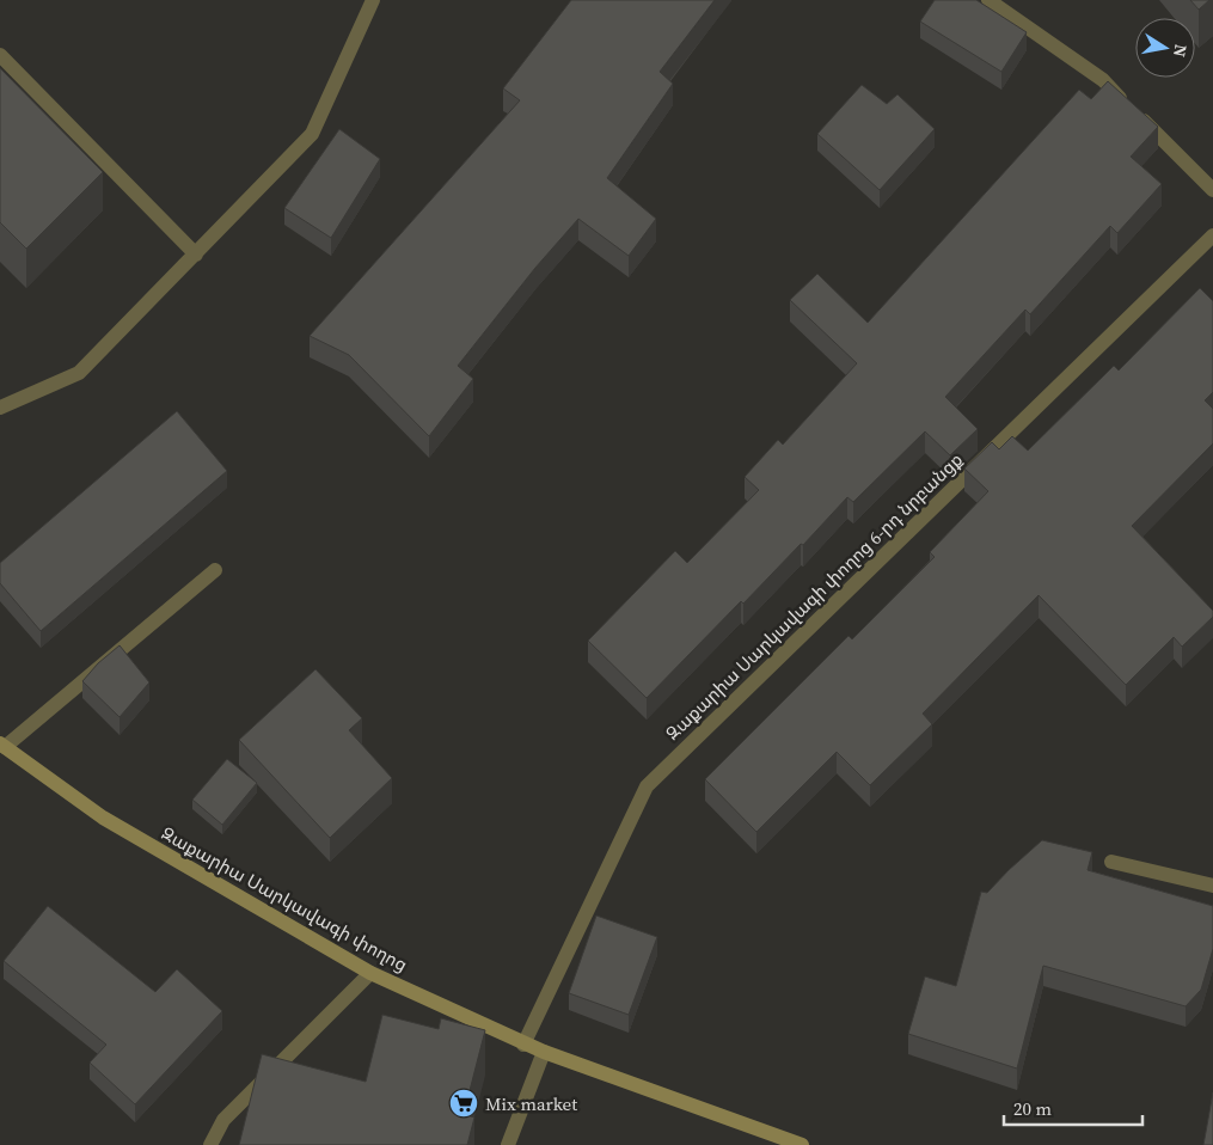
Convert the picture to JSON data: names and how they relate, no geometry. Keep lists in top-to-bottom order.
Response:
{
  "streets": {
    "main road": ["Զաքարիա Սարկավագի փողոց"],
    "street": ["Զաքարիա Սարկավագի փողոց 6-րդ նրբանցք"]
  },
  "crossings": [
    ["Զաքարիա Սարկավագի փողոց 6-րդ նրբանցք", "Զաքարիա Սարկավագի փողոց"]
  ],
  "places": {
    "supermarket": ["Mix market"]
  },
  "scale_bar": "20 m",
  "north": "right"
}
